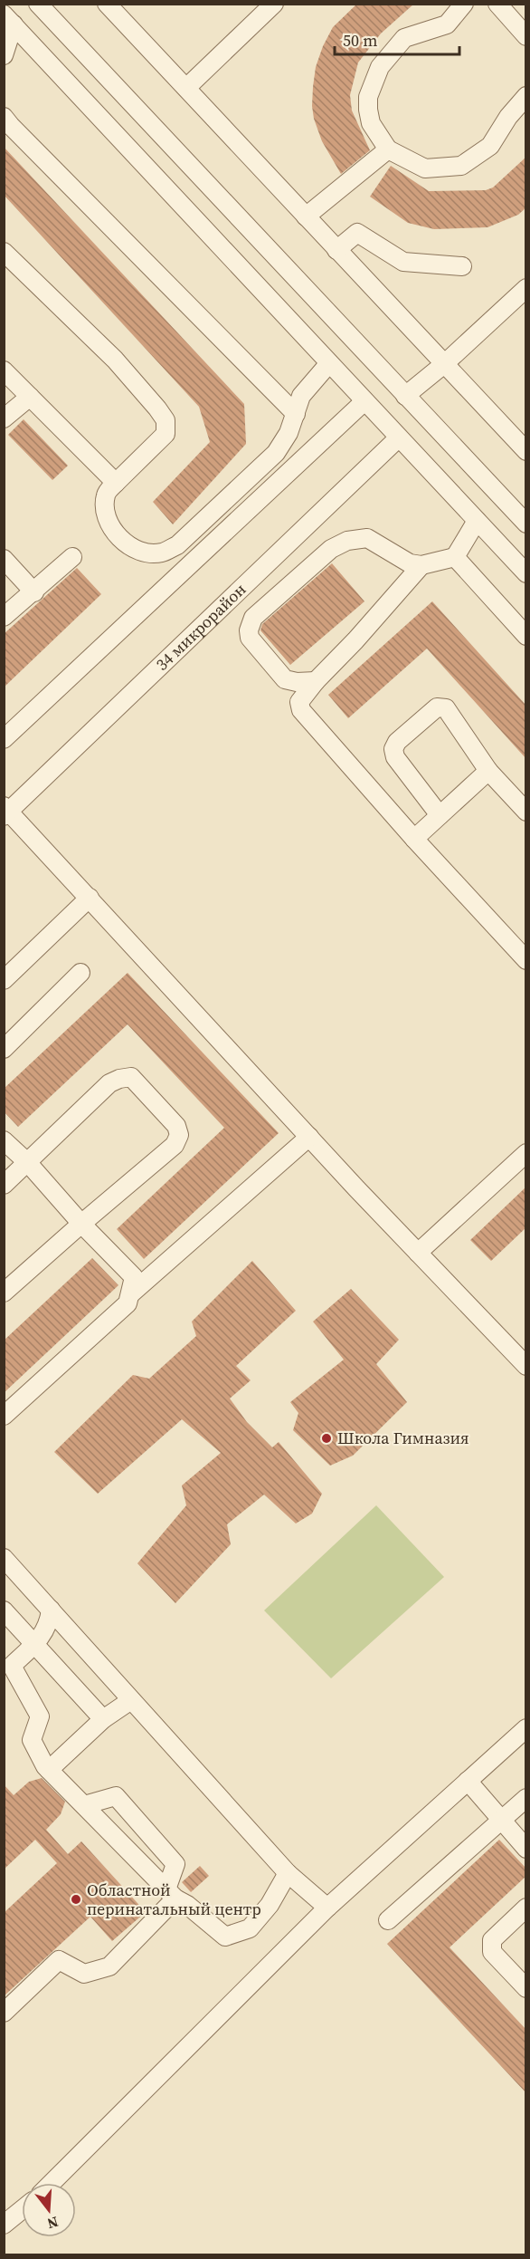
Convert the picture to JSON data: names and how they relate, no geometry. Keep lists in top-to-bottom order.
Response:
{
  "streets": {
    "street": ["34 микрорайон"]
  },
  "places": ["Школа Гимназия", "Областной перинатальный центр"],
  "scale_bar": "50 m",
  "north": "bottom"
}
